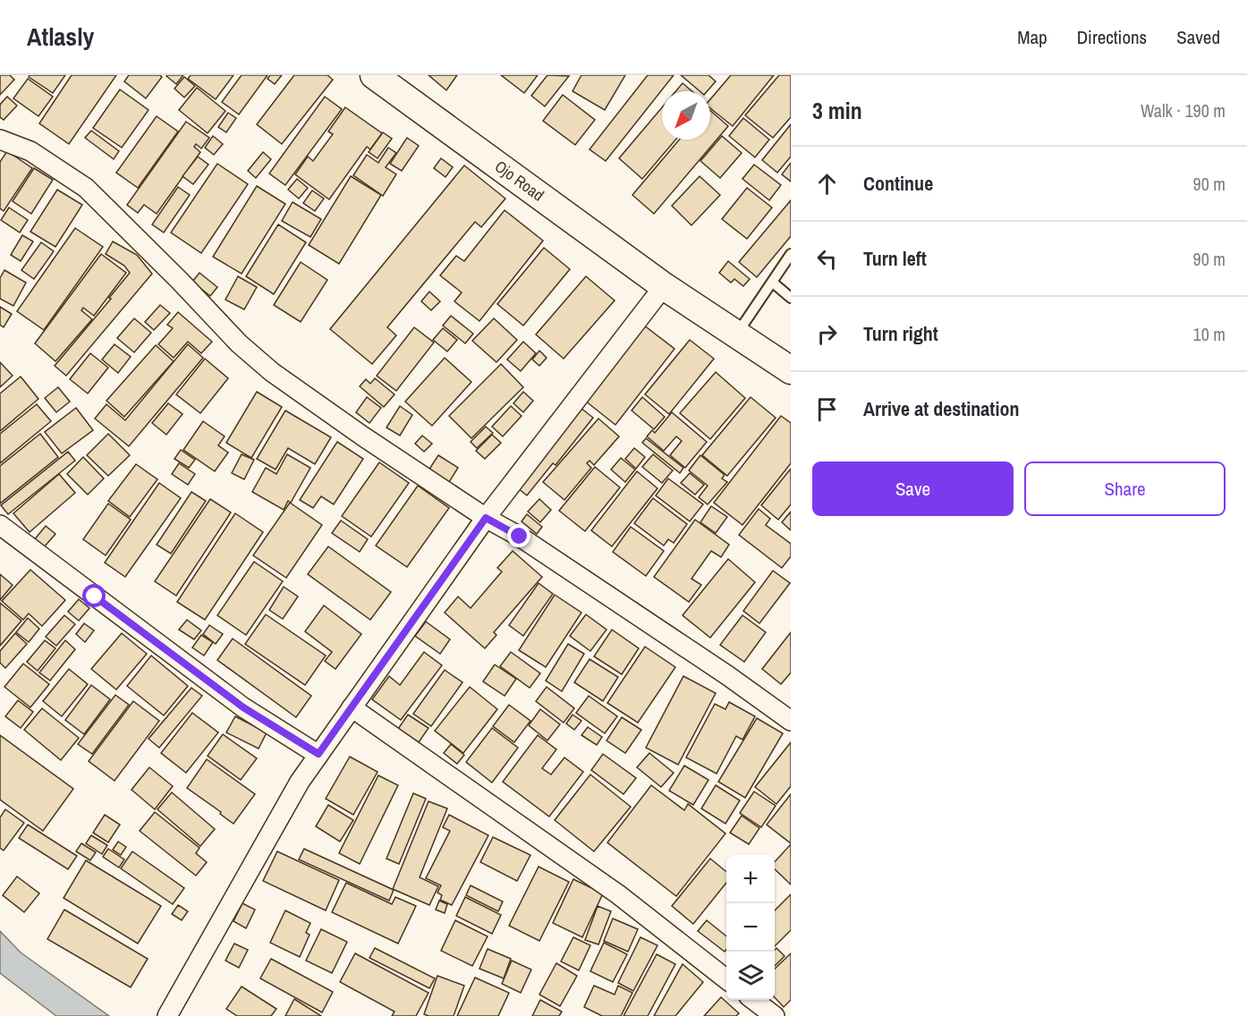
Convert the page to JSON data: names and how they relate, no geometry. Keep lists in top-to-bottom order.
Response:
{
  "streets": {
    "street": ["Ojo Road"]
  },
  "north": "bottom left",
  "page": {
    "header": "Atlasly",
    "nav": ["Map", "Directions", "Saved"],
    "heading": ["3 min", "Walk · 190 m"],
    "list": [
      ["Continue", "90 m"],
      ["Turn left", "90 m"],
      ["Turn right", "10 m"],
      "Arrive at destination"
    ],
    "buttons": ["Save", "Share"],
    "map_buttons": ["+", "−"]
  }
}
